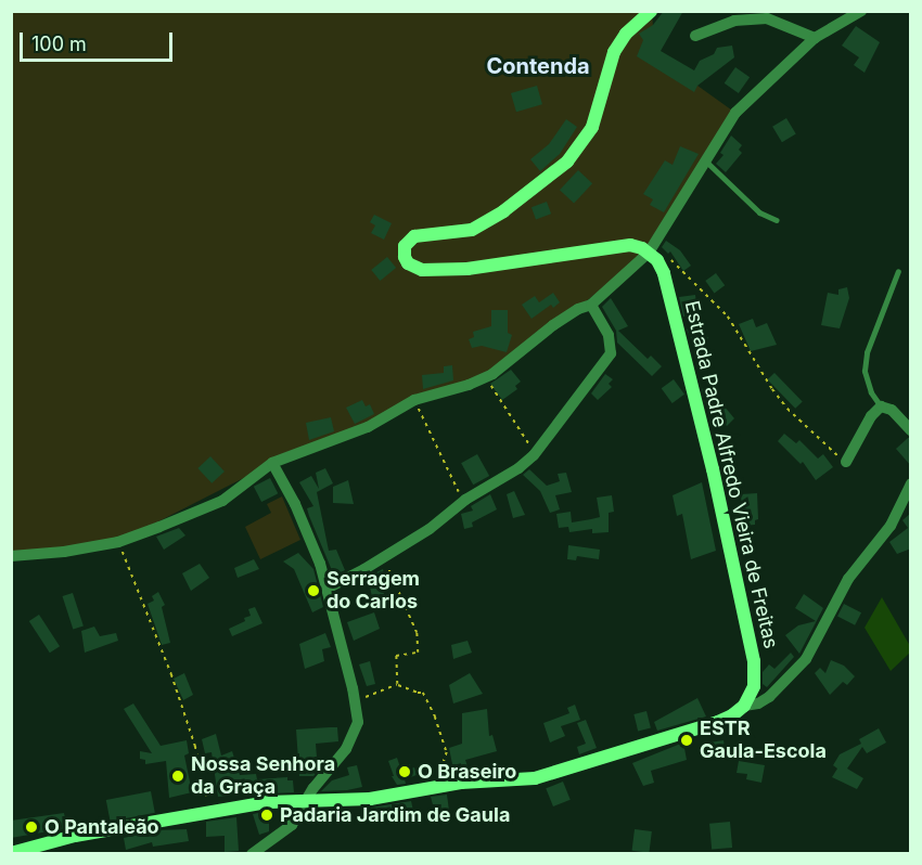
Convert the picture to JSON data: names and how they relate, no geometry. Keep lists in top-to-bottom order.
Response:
{
  "streets": {
    "main road": ["Estrada Padre Alfredo Vieira de Freitas"]
  },
  "districts": ["Contenda"],
  "places": [
    "Serragem do Carlos",
    "ESTR Gaula-Escola",
    "O Braseiro",
    "Nossa Senhora da Graça",
    "Padaria Jardim de Gaula",
    "O Pantaleão"
  ],
  "scale_bar": "100 m"
}
